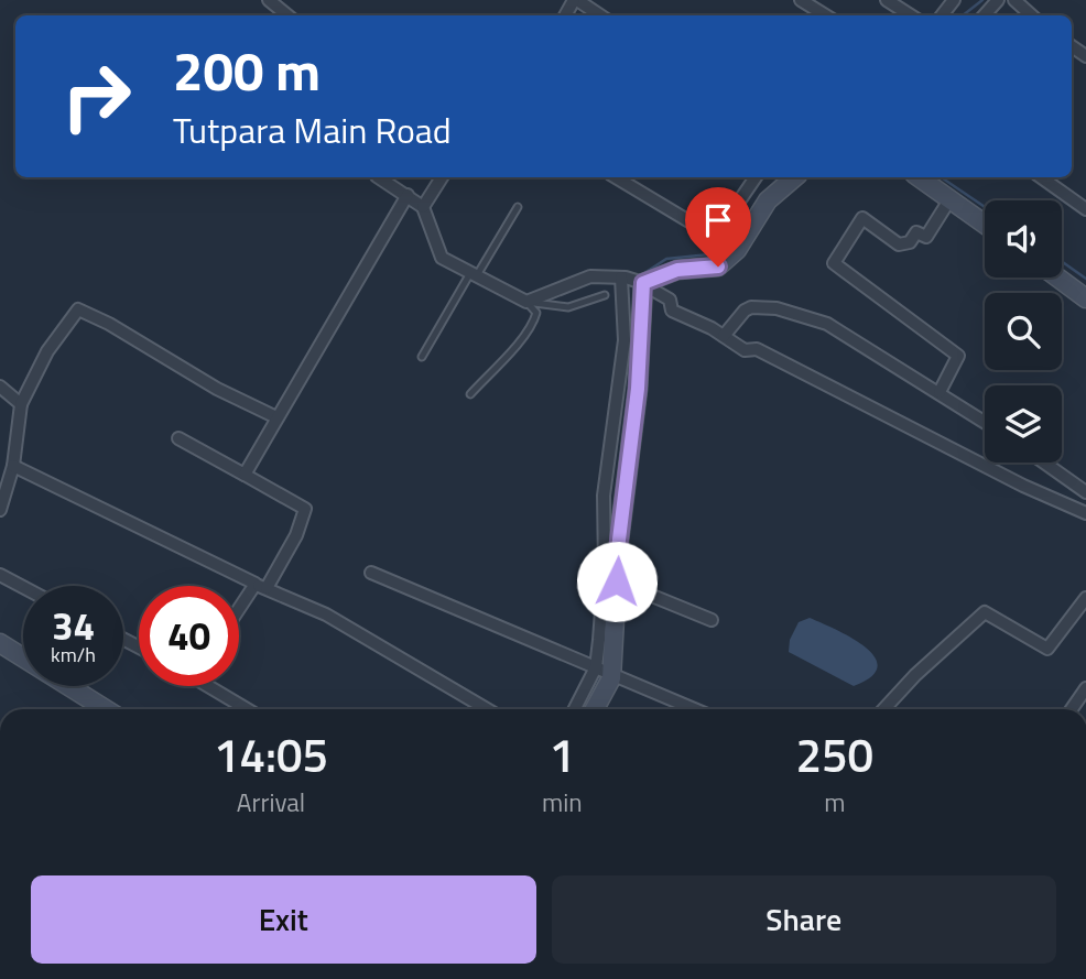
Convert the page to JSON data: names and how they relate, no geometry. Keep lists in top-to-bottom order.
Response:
{
  "page": {
    "turn": ["200 m", "Tutpara Main Road"],
    "speed": "34 km/h",
    "limit": "40",
    "eta": [
      "14:05",
      "Arrival",
      "1",
      "min",
      "250",
      "m"
    ],
    "buttons": ["Exit", "Share"]
  }
}
